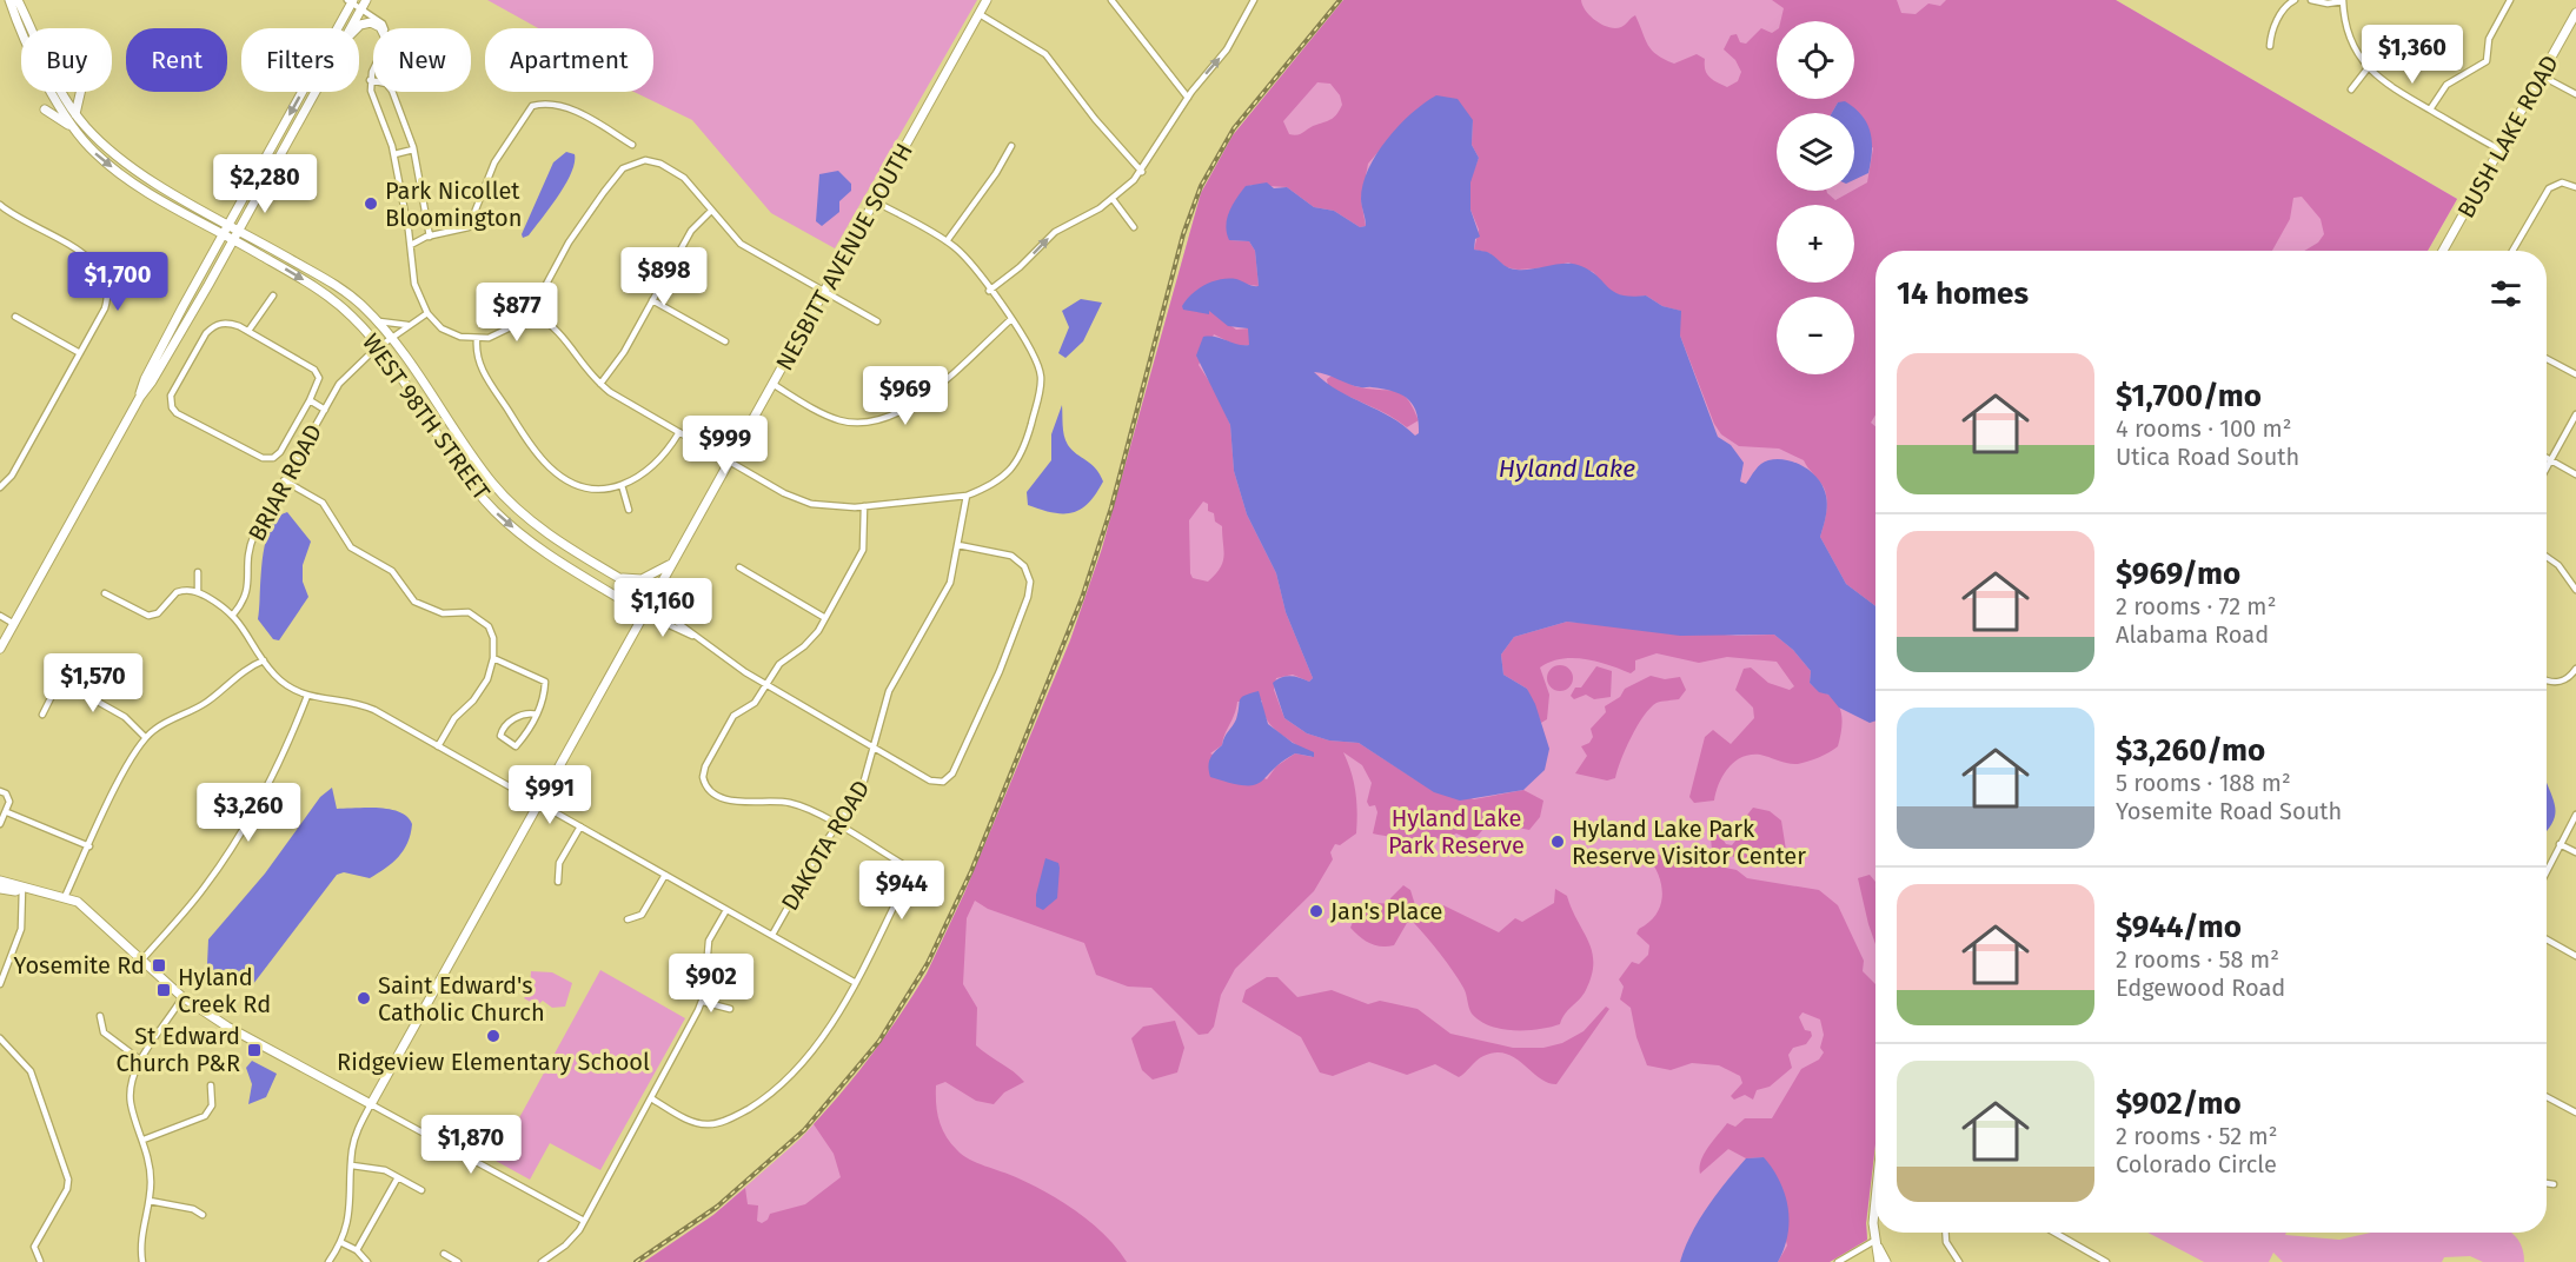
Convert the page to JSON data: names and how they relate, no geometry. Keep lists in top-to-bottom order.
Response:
{
  "streets": {
    "street": [
      "BUSH LAKE ROAD",
      "NESBITT AVENUE SOUTH",
      "WEST 98TH STREET",
      "BRIAR ROAD",
      "DAKOTA ROAD"
    ]
  },
  "crossings": [
    ["NESBITT AVENUE SOUTH", "WEST 98TH STREET"],
    ["WEST 98TH STREET", "BRIAR ROAD"],
    ["WEST 98TH STREET", "DAKOTA ROAD"]
  ],
  "water": ["Hyland Lake"],
  "parks": ["Hyland Lake Park Reserve"],
  "places": {
    "other": [
      "Park Nicollet Bloomington",
      "Hyland Lake Park Reserve Visitor Center",
      "Jan's Place",
      "Saint Edward's Catholic Church",
      "Ridgeview Elementary School"
    ],
    "transit": ["Yosemite Rd", "Hyland Creek Rd", "St Edward Church P&R"]
  },
  "page": {
    "map_buttons": ["+", "−"],
    "price": [
      "$1,360",
      "$2,280",
      "$898",
      "$1,700",
      "$877",
      "$969",
      "$999",
      "$1,160",
      "$1,570",
      "$991",
      "$3,260",
      "$944",
      "$902",
      "$1,870"
    ],
    "chip": [
      "Buy",
      "Rent",
      "Filters",
      "New",
      "Apartment"
    ],
    "heading": "14 homes",
    "list": [
      {
        "name": "$1,700/mo",
        "note": "4 rooms · 100 m² · Utica Road South"
      },
      {
        "name": "$969/mo",
        "note": "2 rooms · 72 m² · Alabama Road"
      },
      {
        "name": "$3,260/mo",
        "note": "5 rooms · 188 m² · Yosemite Road South"
      },
      {
        "name": "$944/mo",
        "note": "2 rooms · 58 m² · Edgewood Road"
      },
      {
        "name": "$902/mo",
        "note": "2 rooms · 52 m² · Colorado Circle"
      }
    ]
  }
}
